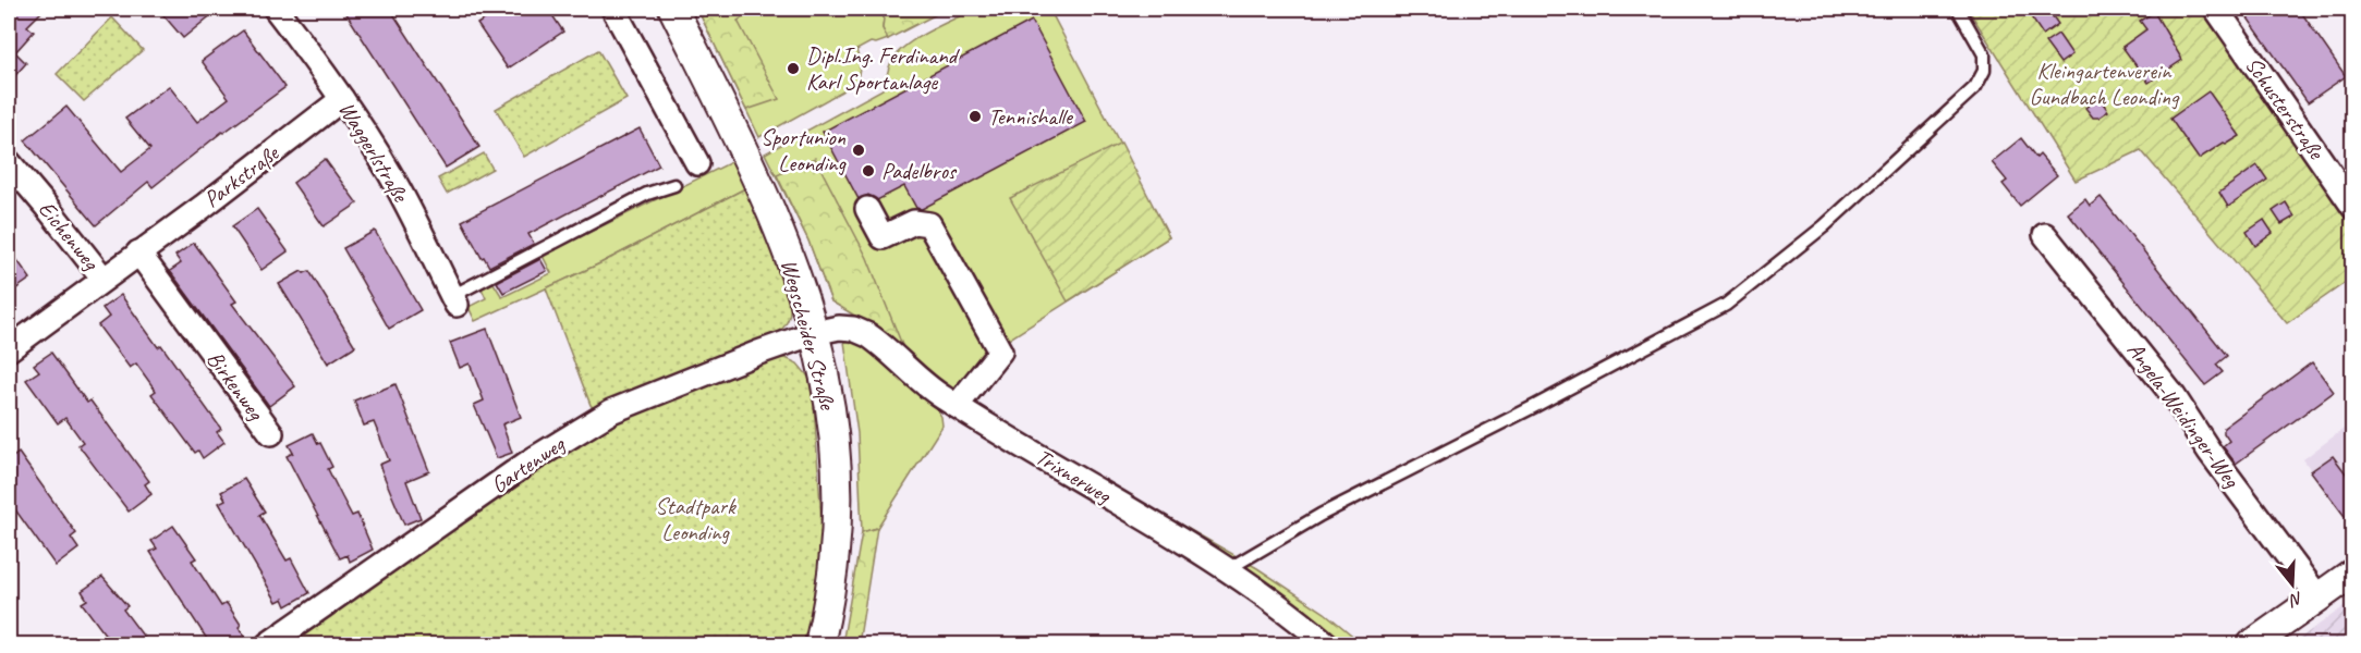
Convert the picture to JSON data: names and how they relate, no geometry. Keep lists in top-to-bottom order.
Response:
{
  "streets": {
    "street": [
      "Schusterstraße",
      "Waggerlstraße",
      "Parkstraße",
      "Eichenweg",
      "Wegscheider Straße",
      "Birkenweg",
      "Angela-Weidinger-Weg",
      "Gartenweg",
      "Trixnerweg"
    ]
  },
  "crossings": [
    ["Waggerlstraße", "Parkstraße"],
    ["Parkstraße", "Eichenweg"],
    ["Parkstraße", "Birkenweg"],
    ["Wegscheider Straße", "Gartenweg"],
    ["Wegscheider Straße", "Trixnerweg"],
    ["Gartenweg", "Trixnerweg"]
  ],
  "parks": ["Kleingartenverein Gundbach Leonding", "Stadtpark Leonding"],
  "places": [
    "Dipl.Ing. Ferdinand Karl Sportanlage",
    "Tennishalle",
    "Sportunion Leonding",
    "Padelbros"
  ],
  "north": "bottom"
}
